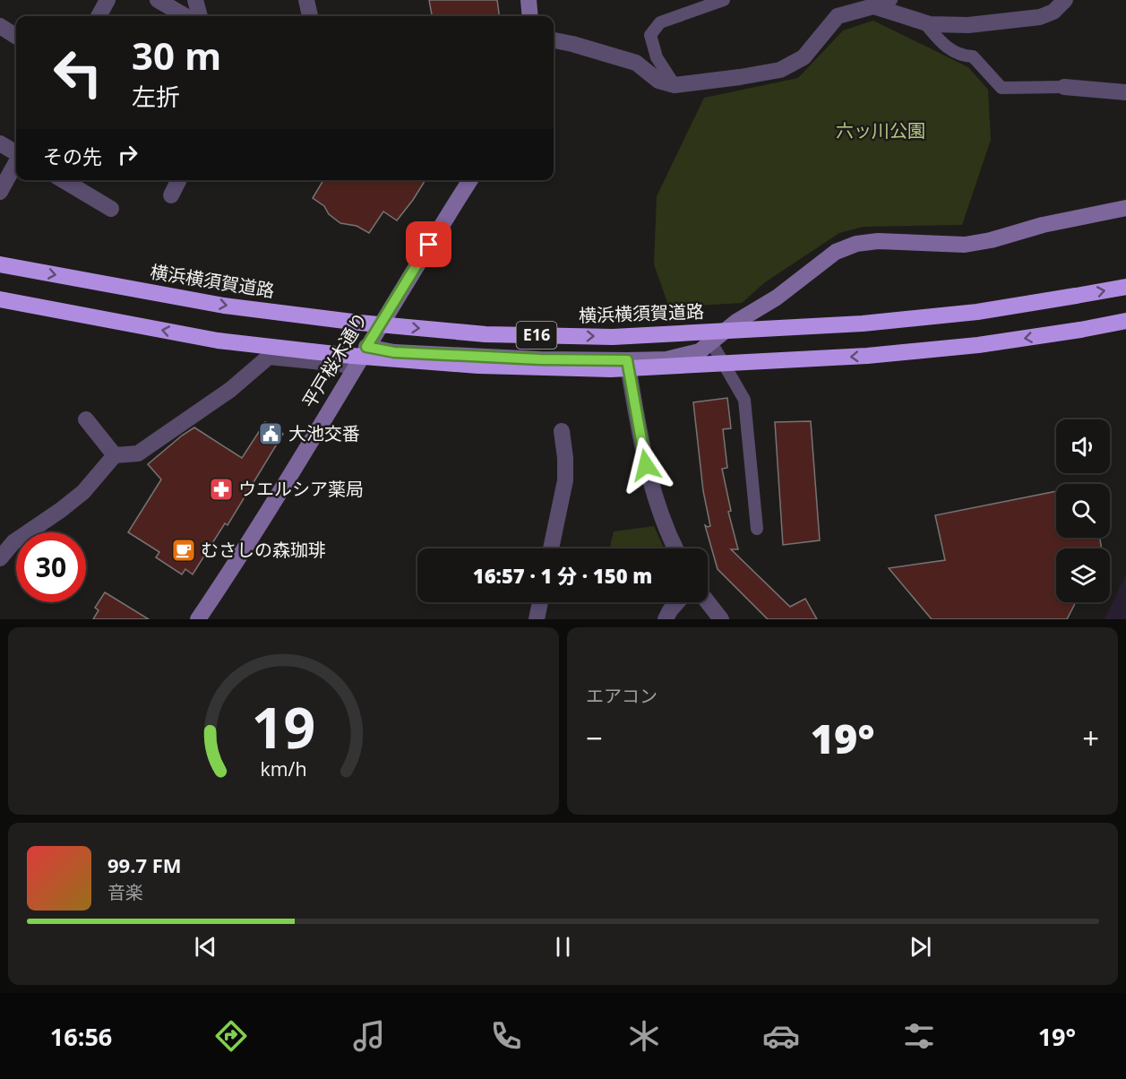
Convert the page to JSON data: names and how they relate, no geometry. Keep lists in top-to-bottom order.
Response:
{
  "streets": {
    "highway": ["横浜横須賀道路", "E16"],
    "street": ["平戸桜木通り"]
  },
  "parks": ["六ッ川公園"],
  "places": {
    "public building": ["大池交番"],
    "pharmacy": ["ウエルシア薬局"],
    "cafe": ["むさしの森珈琲"]
  },
  "page": {
    "turn": ["30 m", "左折"],
    "then": "その先",
    "limit": "30",
    "trip": "16:57 · 1 分 · 150 m",
    "tile": "エアコン",
    "heat": ["−", "19°", "+"],
    "song": ["99.7 FM", "音楽"],
    "tabs": ["16:56", "19°"],
    "gauge": ["19", "km/h"]
  }
}
